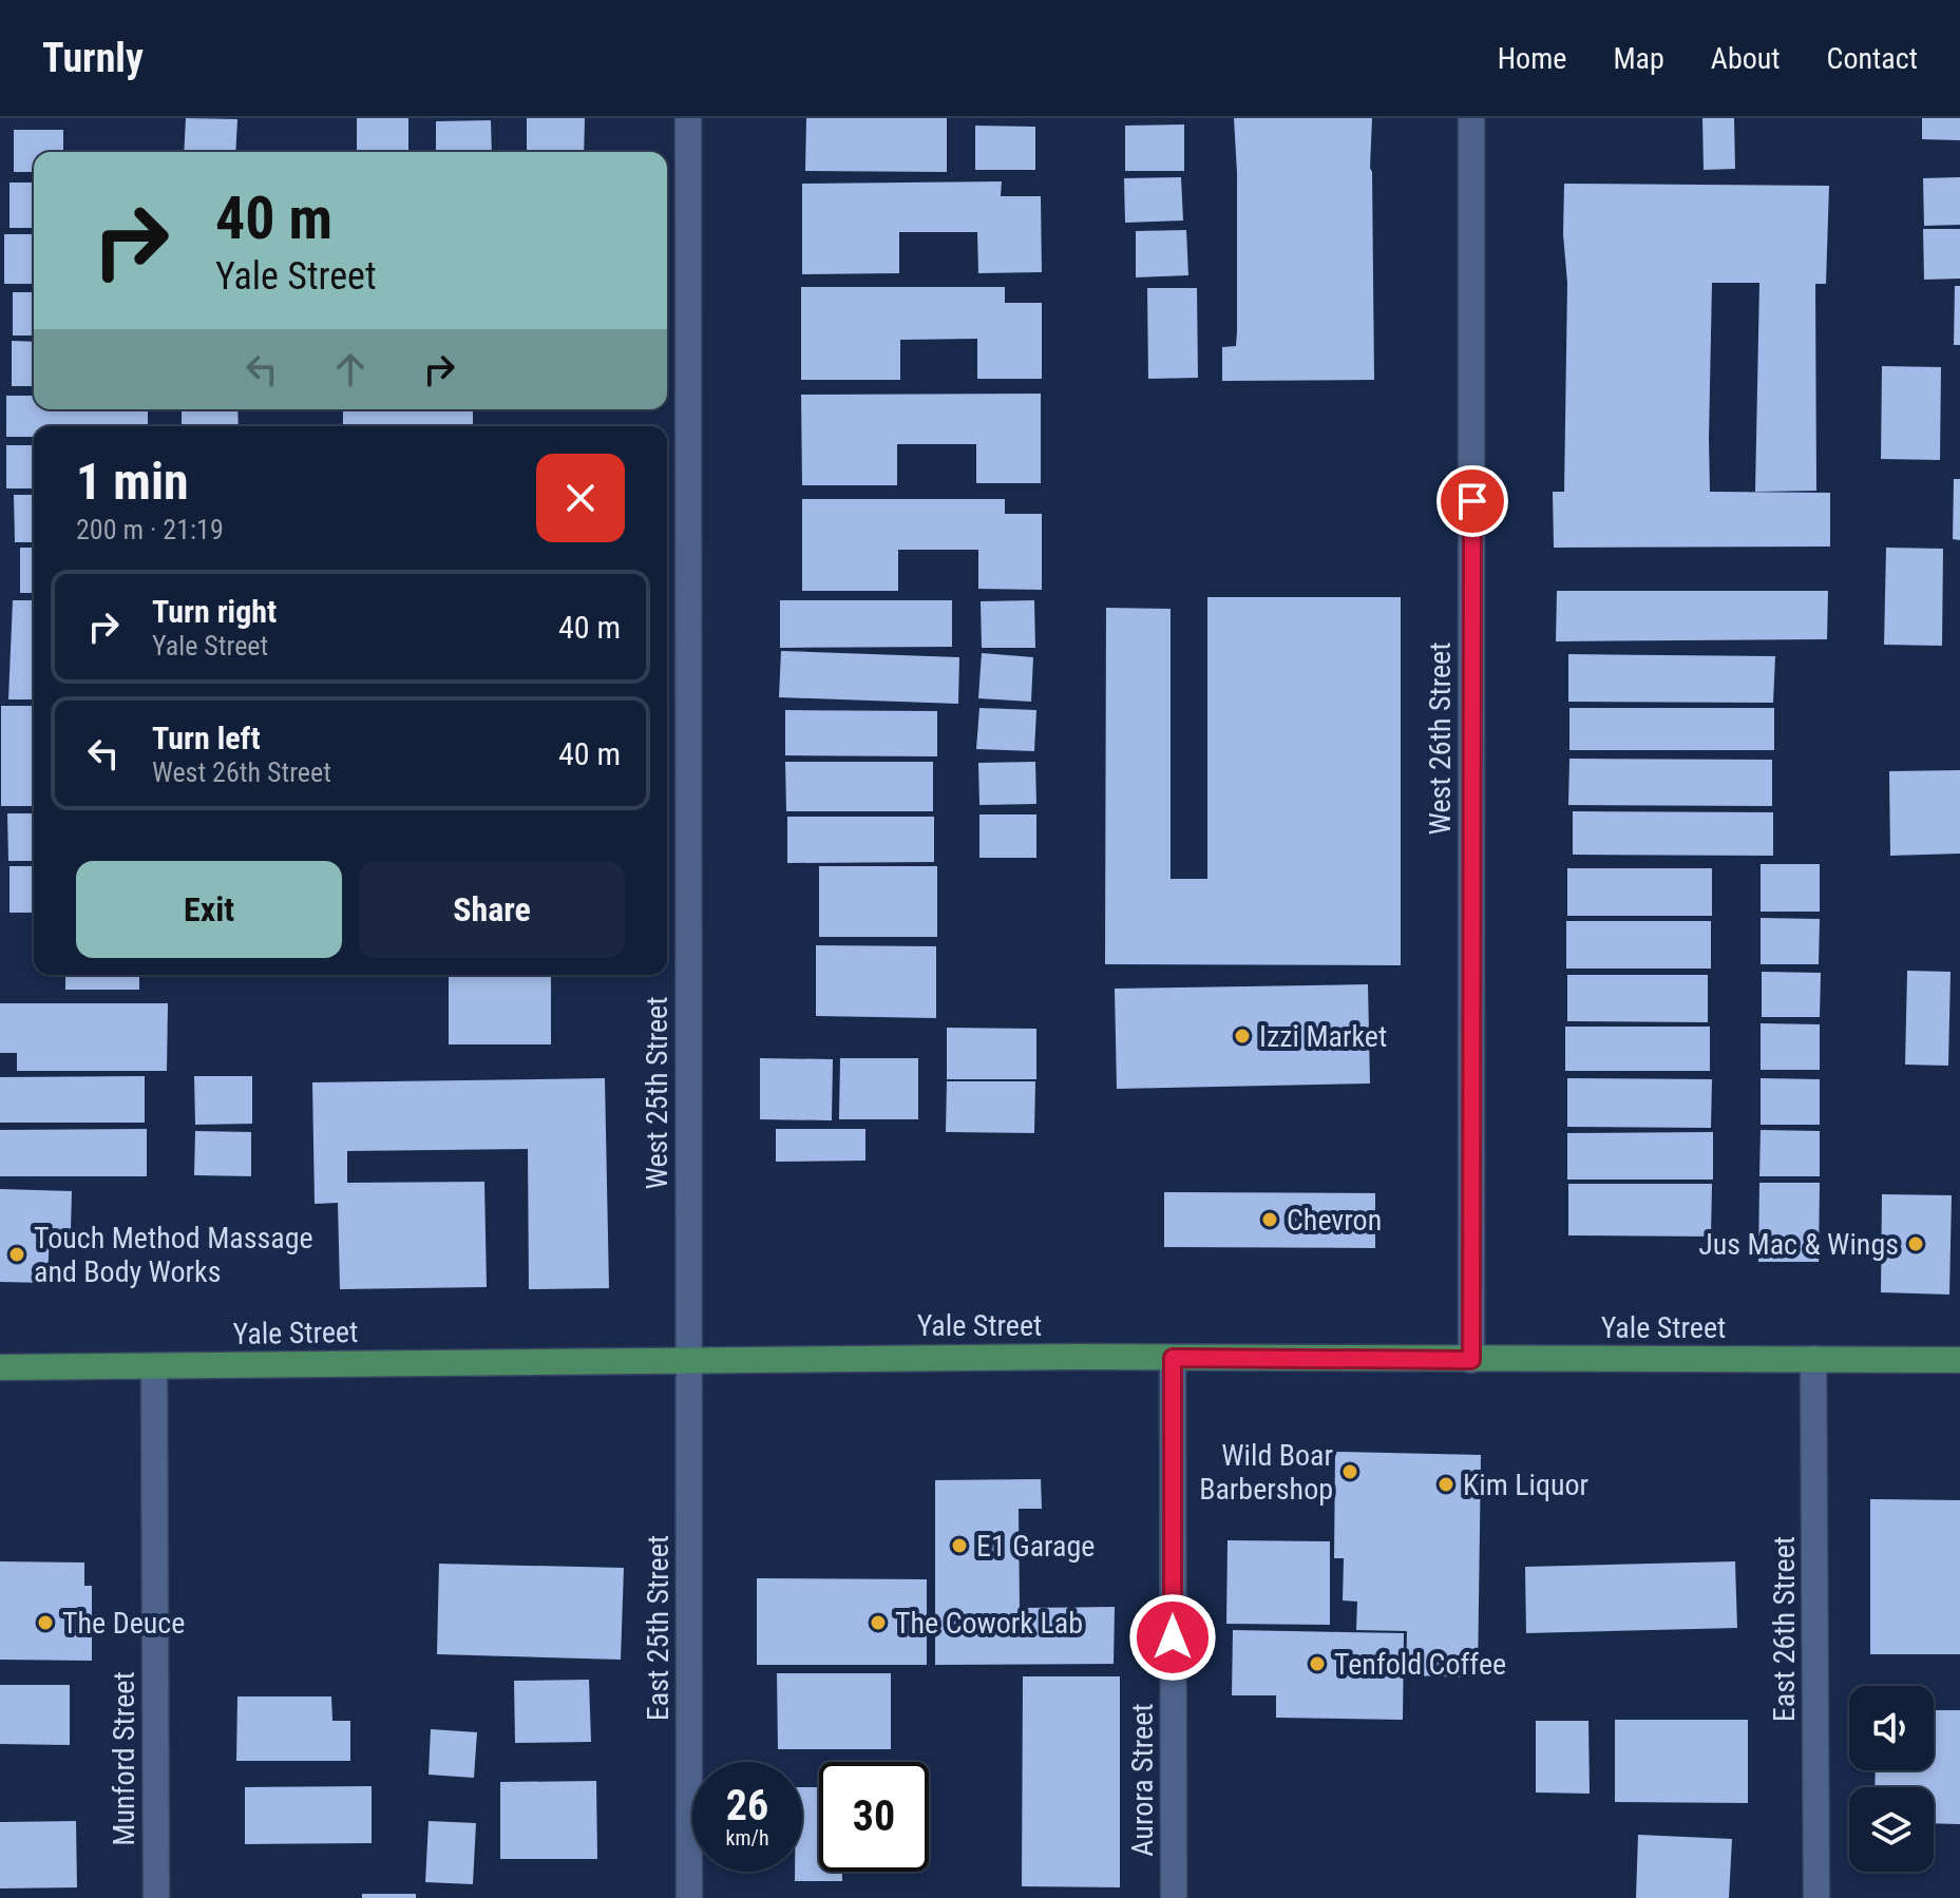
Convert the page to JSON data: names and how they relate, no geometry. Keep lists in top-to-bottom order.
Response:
{
  "streets": {
    "main road": ["Yale Street"],
    "street": [
      "West 26th Street",
      "West 25th Street",
      "East 25th Street",
      "East 26th Street",
      "Munford Street",
      "Aurora Street"
    ]
  },
  "crossings": [
    ["West 26th Street", "Yale Street"],
    ["West 25th Street", "Yale Street"],
    ["West 25th Street", "East 25th Street"],
    ["Yale Street", "East 25th Street"],
    ["Yale Street", "East 26th Street"],
    ["Yale Street", "Munford Street"],
    ["Yale Street", "Aurora Street"]
  ],
  "places": [
    "Izzi Market",
    "Chevron",
    "Jus Mac & Wings",
    "Touch Method Massage and Body Works",
    "Wild Boar Barbershop",
    "Kim Liquor",
    "E1 Garage",
    "The Deuce",
    "The Cowork Lab",
    "Tenfold Coffee"
  ],
  "page": {
    "header": "Turnly",
    "nav": [
      "Home",
      "Map",
      "About",
      "Contact"
    ],
    "turn": ["40 m", "Yale Street"],
    "heading": ["1 min", "200 m · 21:19"],
    "list": [
      {
        "name": "Turn right",
        "note": "Yale Street",
        "value": "40 m"
      },
      {
        "name": "Turn left",
        "note": "West 26th Street",
        "value": "40 m"
      }
    ],
    "buttons": ["Exit", "Share"],
    "speed": "26 km/h",
    "limit": "30"
  }
}
